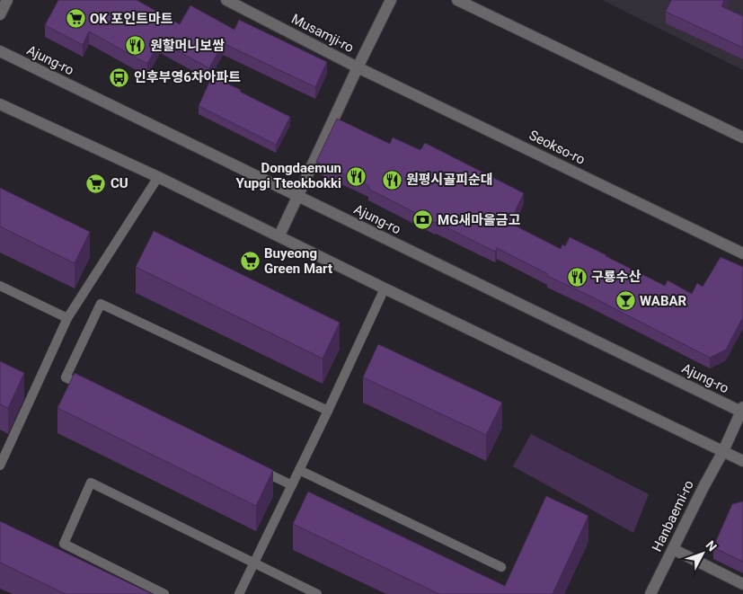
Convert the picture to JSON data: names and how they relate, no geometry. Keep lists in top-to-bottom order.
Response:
{
  "streets": {
    "street": [
      "Musamji-ro",
      "Ajung-ro",
      "Seokso-ro",
      "Hanbaemi-ro"
    ]
  },
  "crossings": [
    ["Musamji-ro", "Seokso-ro"]
  ],
  "places": {
    "supermarket": ["OK 포인트마트", "CU", "Buyeong Green Mart"],
    "restaurant": [
      "원할머니보쌈",
      "Dongdaemun Yupgi Tteokbokki",
      "원평시골피순대",
      "구룡수산"
    ],
    "bus stop": ["인후부영6차아파트"],
    "bank": ["MG새마을금고"],
    "bar": ["WABAR"]
  },
  "north": "top right"
}
